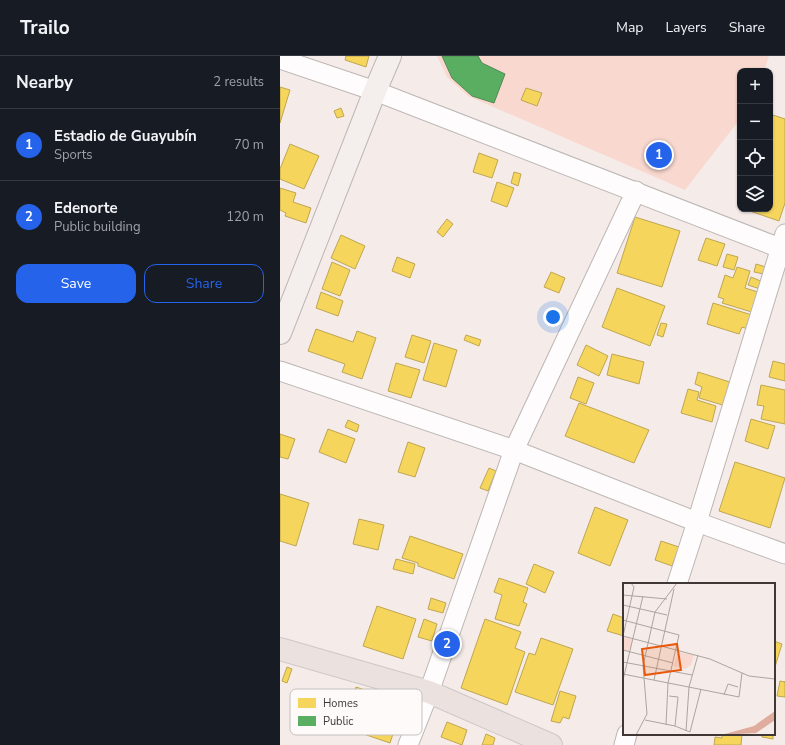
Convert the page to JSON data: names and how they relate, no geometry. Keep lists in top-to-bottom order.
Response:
{
  "legend": ["Homes", "Public"],
  "page": {
    "header": "Trailo",
    "nav": ["Map", "Layers", "Share"],
    "heading": ["Nearby", "2 results"],
    "map_buttons": ["+", "−"],
    "list": [
      {
        "mark": "1",
        "name": "Estadio de Guayubín",
        "note": "Sports",
        "value": "70 m"
      },
      {
        "mark": "2",
        "name": "Edenorte",
        "note": "Public building",
        "value": "120 m"
      }
    ],
    "pins": ["1", "2"],
    "buttons": ["Save", "Share"]
  }
}
